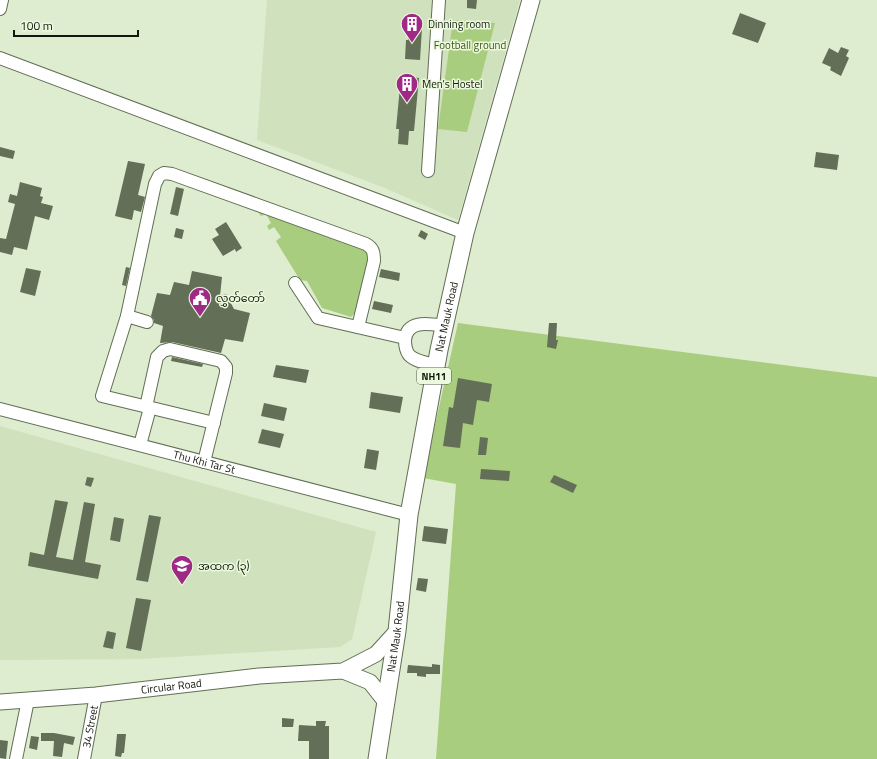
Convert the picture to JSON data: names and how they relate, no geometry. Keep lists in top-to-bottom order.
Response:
{
  "streets": {
    "highway": ["Nat Mauk Road", "NH11"],
    "main road": ["Circular Road"],
    "street": ["Thu Khi Tar St", "34 Street"]
  },
  "crossings": [
    ["Nat Mauk Road", "Thu Khi Tar St"],
    ["Circular Road", "34 Street"]
  ],
  "parks": ["Football ground"],
  "places": {
    "building": ["Dinning room", "Men's Hostel"],
    "public building": ["လွှတ်တော်"],
    "school or university": ["အထက (၃)"]
  },
  "scale_bar": "100 m"
}
